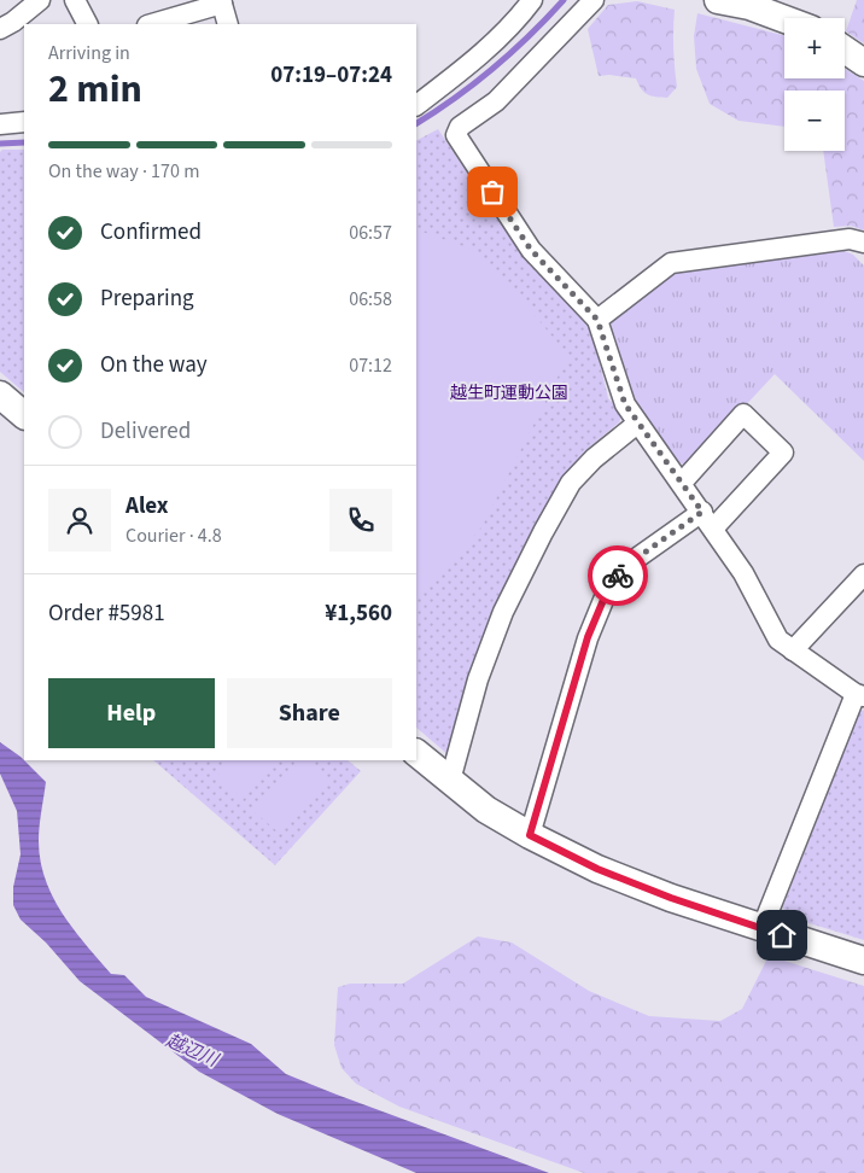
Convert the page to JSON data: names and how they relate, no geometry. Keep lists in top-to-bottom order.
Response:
{
  "water": ["越辺川"],
  "parks": ["越生町運動公園"],
  "page": {
    "map_buttons": ["+", "−"],
    "heading": ["2 min", "Arriving in", "07:19–07:24"],
    "panel": [
      "Alex",
      "Courier · 4.8",
      "Order #5981",
      "¥1,560"
    ],
    "bar": "On the way · 170 m",
    "list": [
      ["Confirmed", "06:57"],
      ["Preparing", "06:58"],
      ["On the way", "07:12"],
      "Delivered"
    ],
    "buttons": ["Help", "Share"]
  }
}
